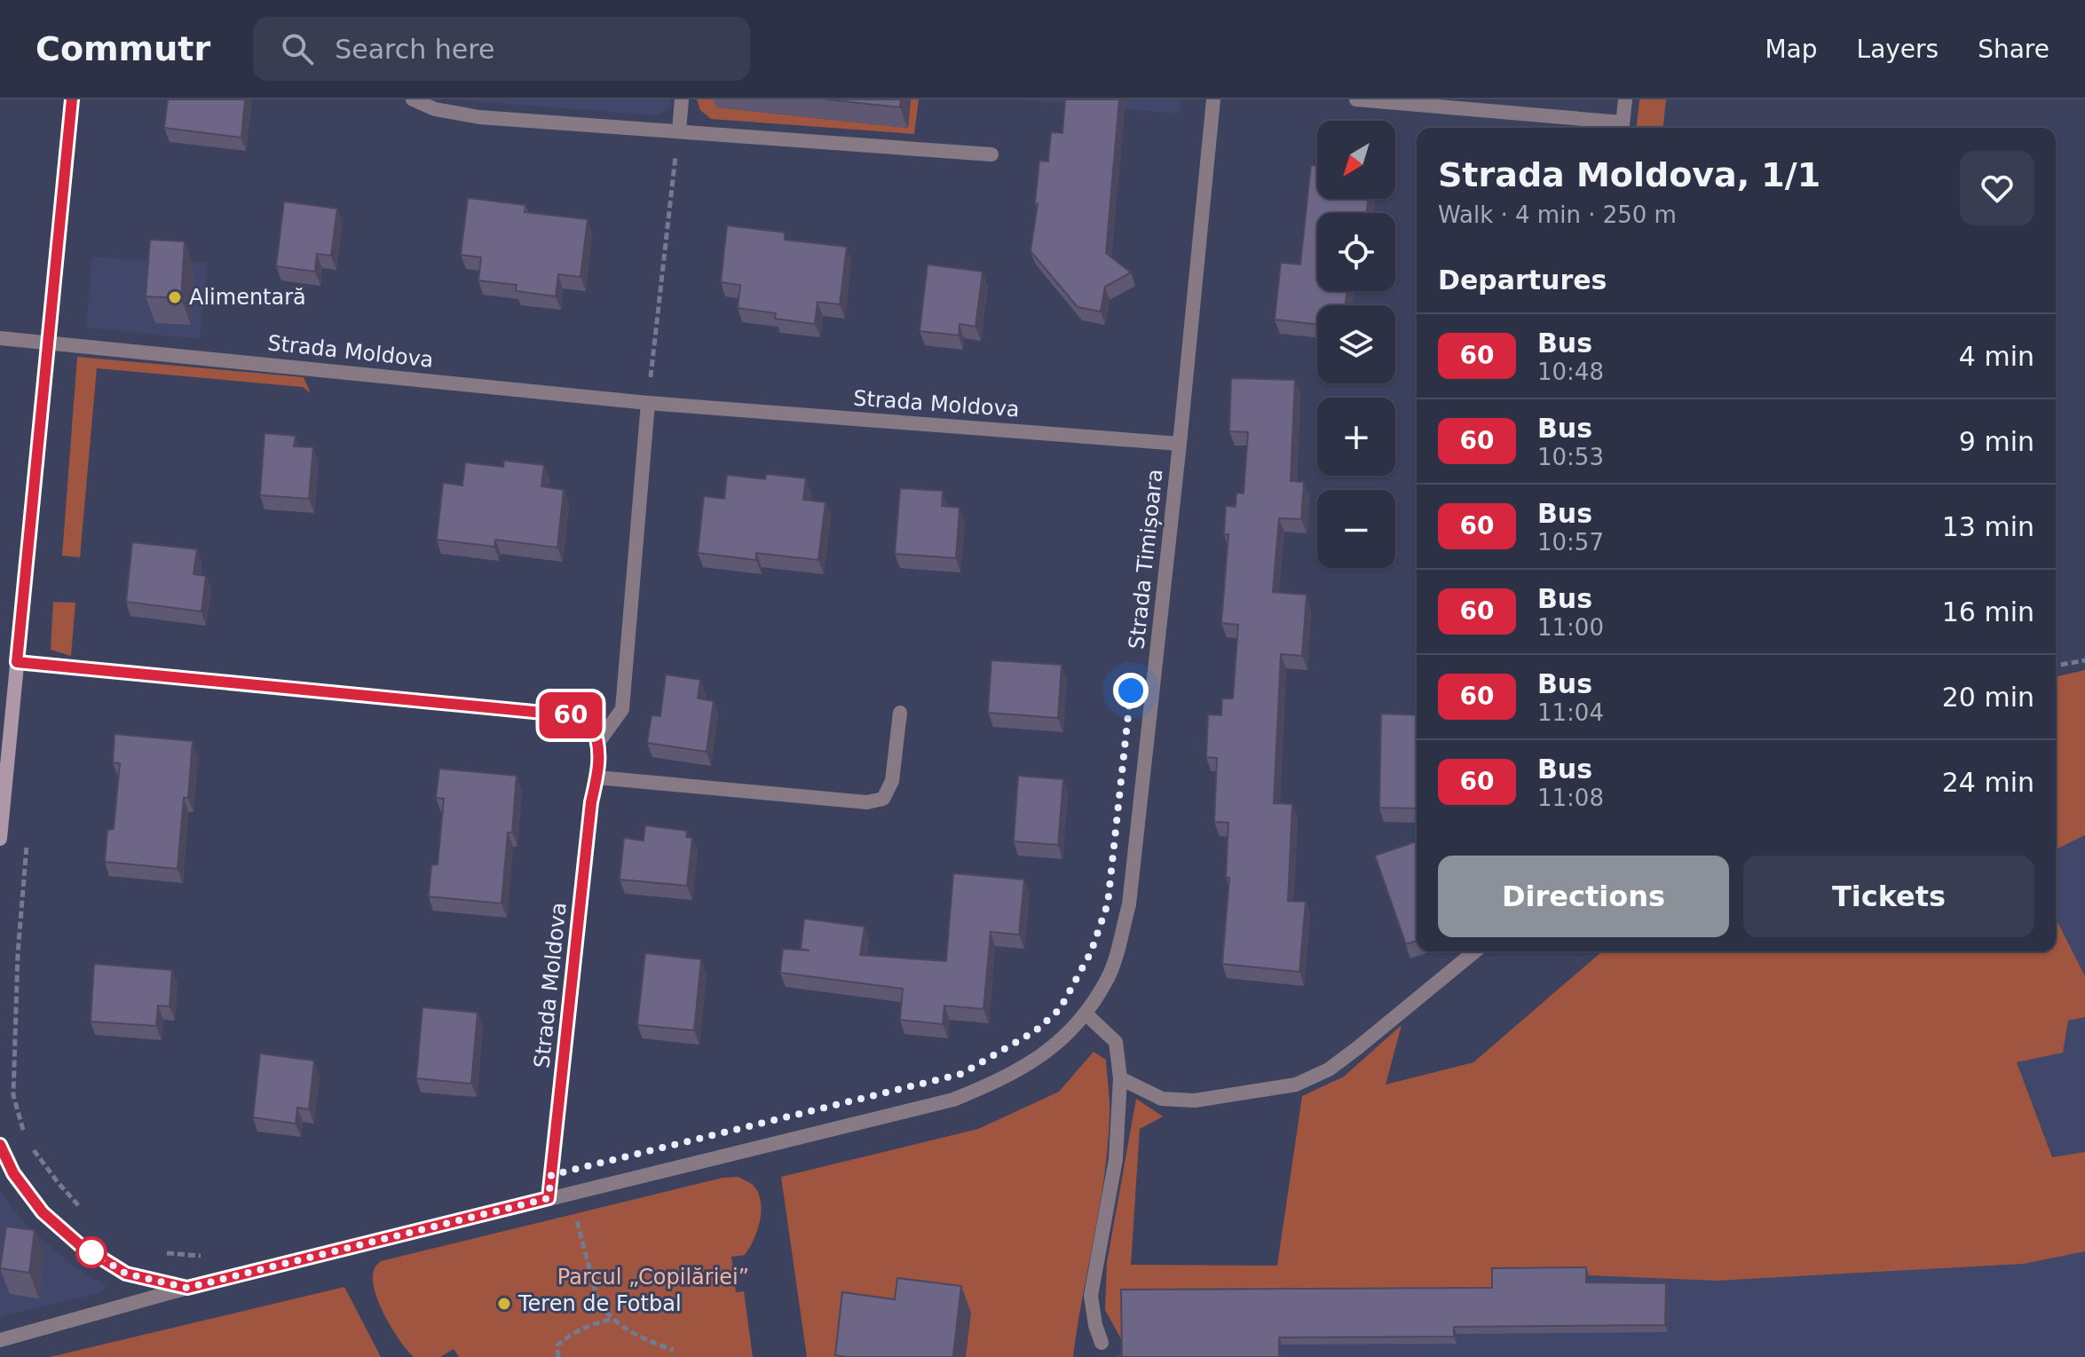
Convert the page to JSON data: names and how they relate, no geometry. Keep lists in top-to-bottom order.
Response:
{
  "streets": {
    "street": ["Strada Moldova", "Strada Timișoara"]
  },
  "crossings": [
    ["Strada Moldova", "Strada Timișoara"]
  ],
  "parks": ["Parcul „Copilăriei”"],
  "places": ["Alimentară", "Teren de Fotbal"],
  "lines": ["bus line 60"],
  "north": "bottom left",
  "page": {
    "header": "Commutr",
    "search": "Search here",
    "nav": ["Map", "Layers", "Share"],
    "on_map": "60",
    "map_buttons": ["+", "−"],
    "heading": [
      ["Strada Moldova, 1/1", "Walk · 4 min · 250 m"],
      "Departures"
    ],
    "list": [
      {
        "mark": "60",
        "name": "Bus",
        "note": "10:48",
        "value": "4 min"
      },
      {
        "mark": "60",
        "name": "Bus",
        "note": "10:53",
        "value": "9 min"
      },
      {
        "mark": "60",
        "name": "Bus",
        "note": "10:57",
        "value": "13 min"
      },
      {
        "mark": "60",
        "name": "Bus",
        "note": "11:00",
        "value": "16 min"
      },
      {
        "mark": "60",
        "name": "Bus",
        "note": "11:04",
        "value": "20 min"
      },
      {
        "mark": "60",
        "name": "Bus",
        "note": "11:08",
        "value": "24 min"
      }
    ],
    "buttons": ["Directions", "Tickets"]
  }
}
